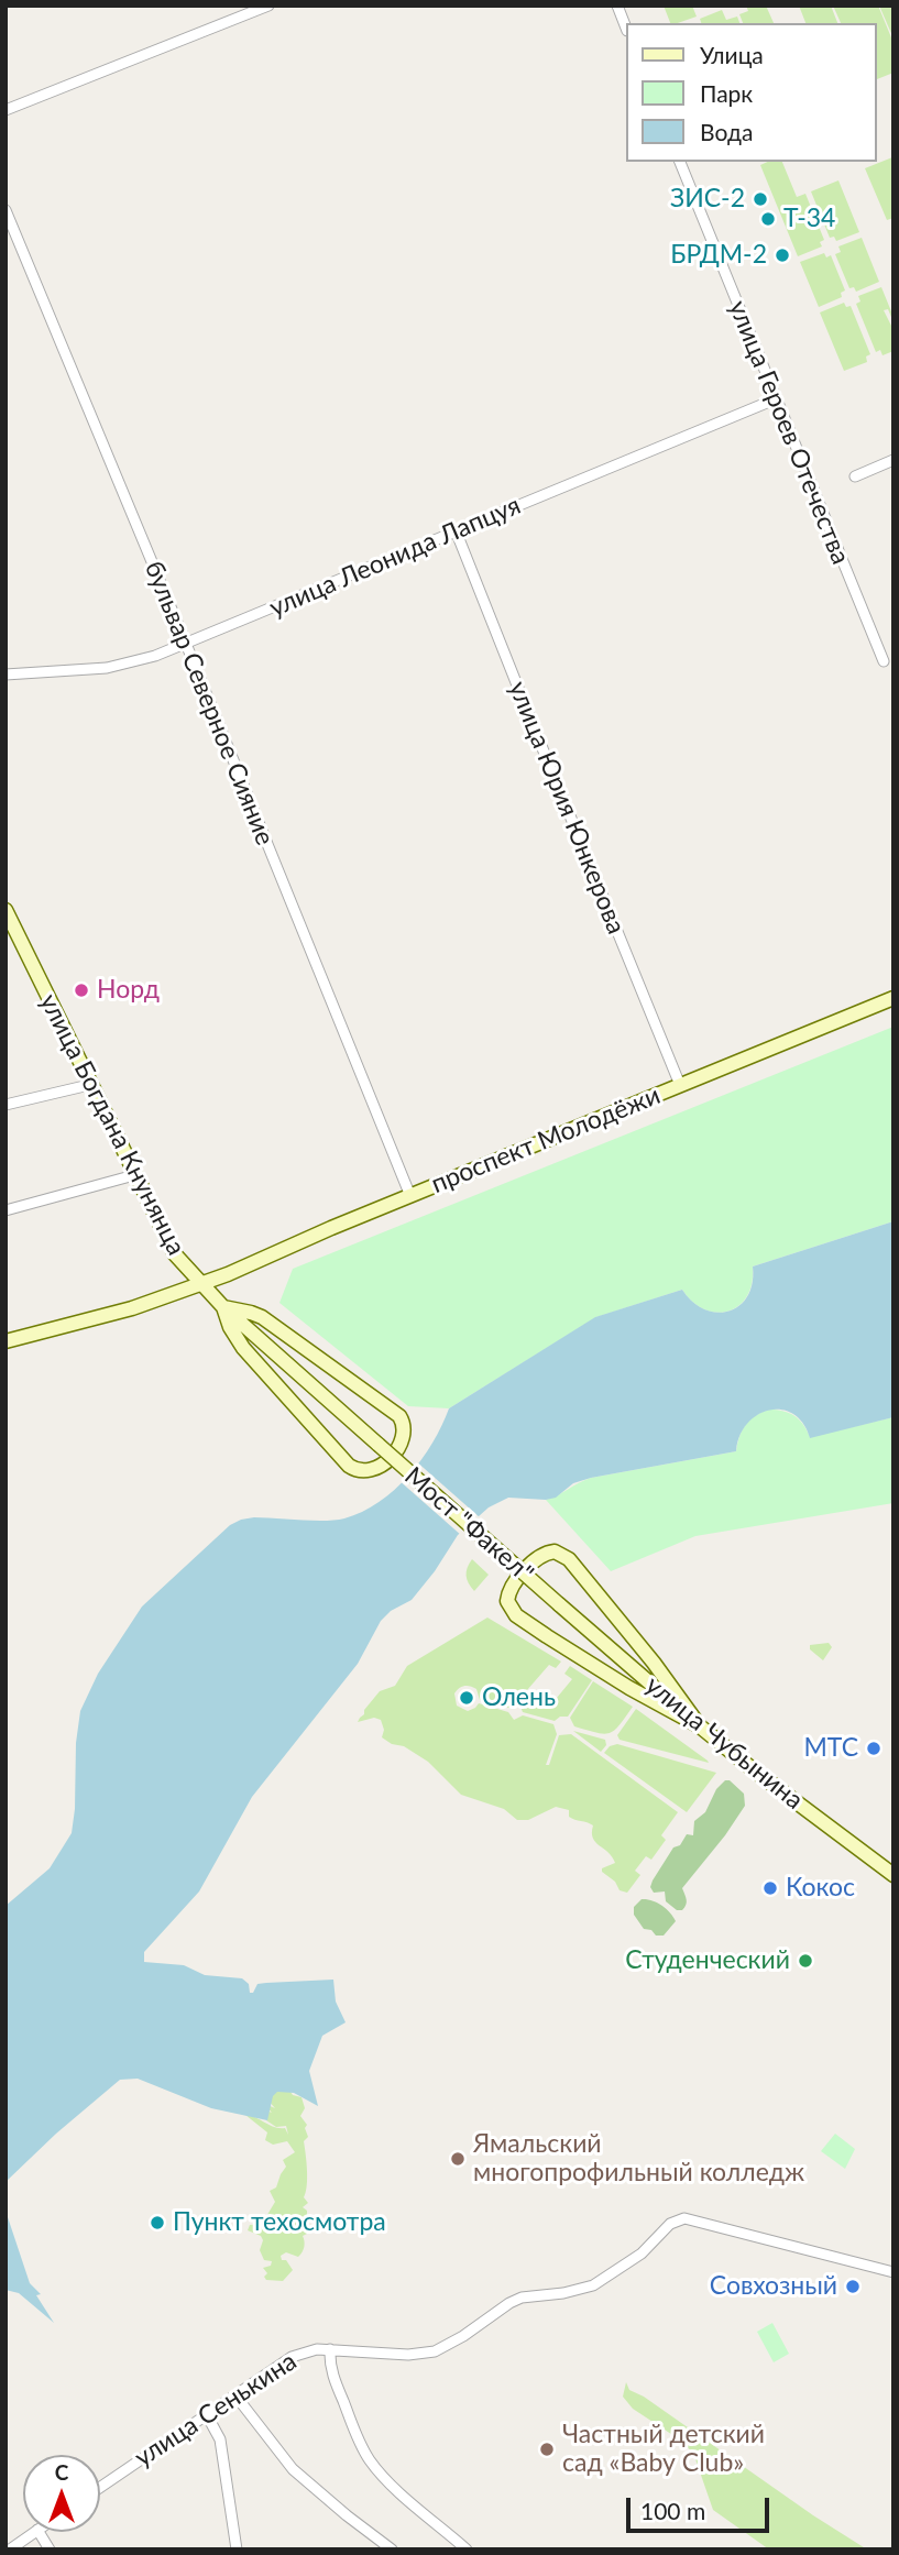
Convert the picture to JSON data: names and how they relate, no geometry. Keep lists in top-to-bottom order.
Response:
{
  "streets": {
    "street": [
      "улица Героев Отечества",
      "улица Леонида Лапцуя",
      "бульвар Северное Сияние",
      "улица Юрия Юнкерова",
      "улица Богдана Кнунянца",
      "проспект Молодёжи",
      "Мост \"Факел\"",
      "улица Чубынина",
      "улица Сенькина"
    ]
  },
  "crossings": [
    ["улица Героев Отечества", "улица Леонида Лапцуя"],
    ["улица Леонида Лапцуя", "бульвар Северное Сияние"],
    ["улица Леонида Лапцуя", "улица Юрия Юнкерова"],
    ["бульвар Северное Сияние", "проспект Молодёжи"],
    ["улица Юрия Юнкерова", "проспект Молодёжи"],
    ["улица Богдана Кнунянца", "проспект Молодёжи"],
    ["улица Богдана Кнунянца", "Мост \"Факел\""],
    ["Мост \"Факел\"", "улица Чубынина"]
  ],
  "places": [
    "ЗИС-2",
    "Т-34",
    "БРДМ-2",
    "Норд",
    "Олень",
    "МТС",
    "Кокос",
    "Студенческий",
    "Ямальский многопрофильный колледж",
    "Пункт техосмотра",
    "Совхозный",
    "Частный детский сад «Baby Club»"
  ],
  "legend": ["Улица", "Парк", "Вода"],
  "scale_bar": "100 m",
  "north": "top"
}
